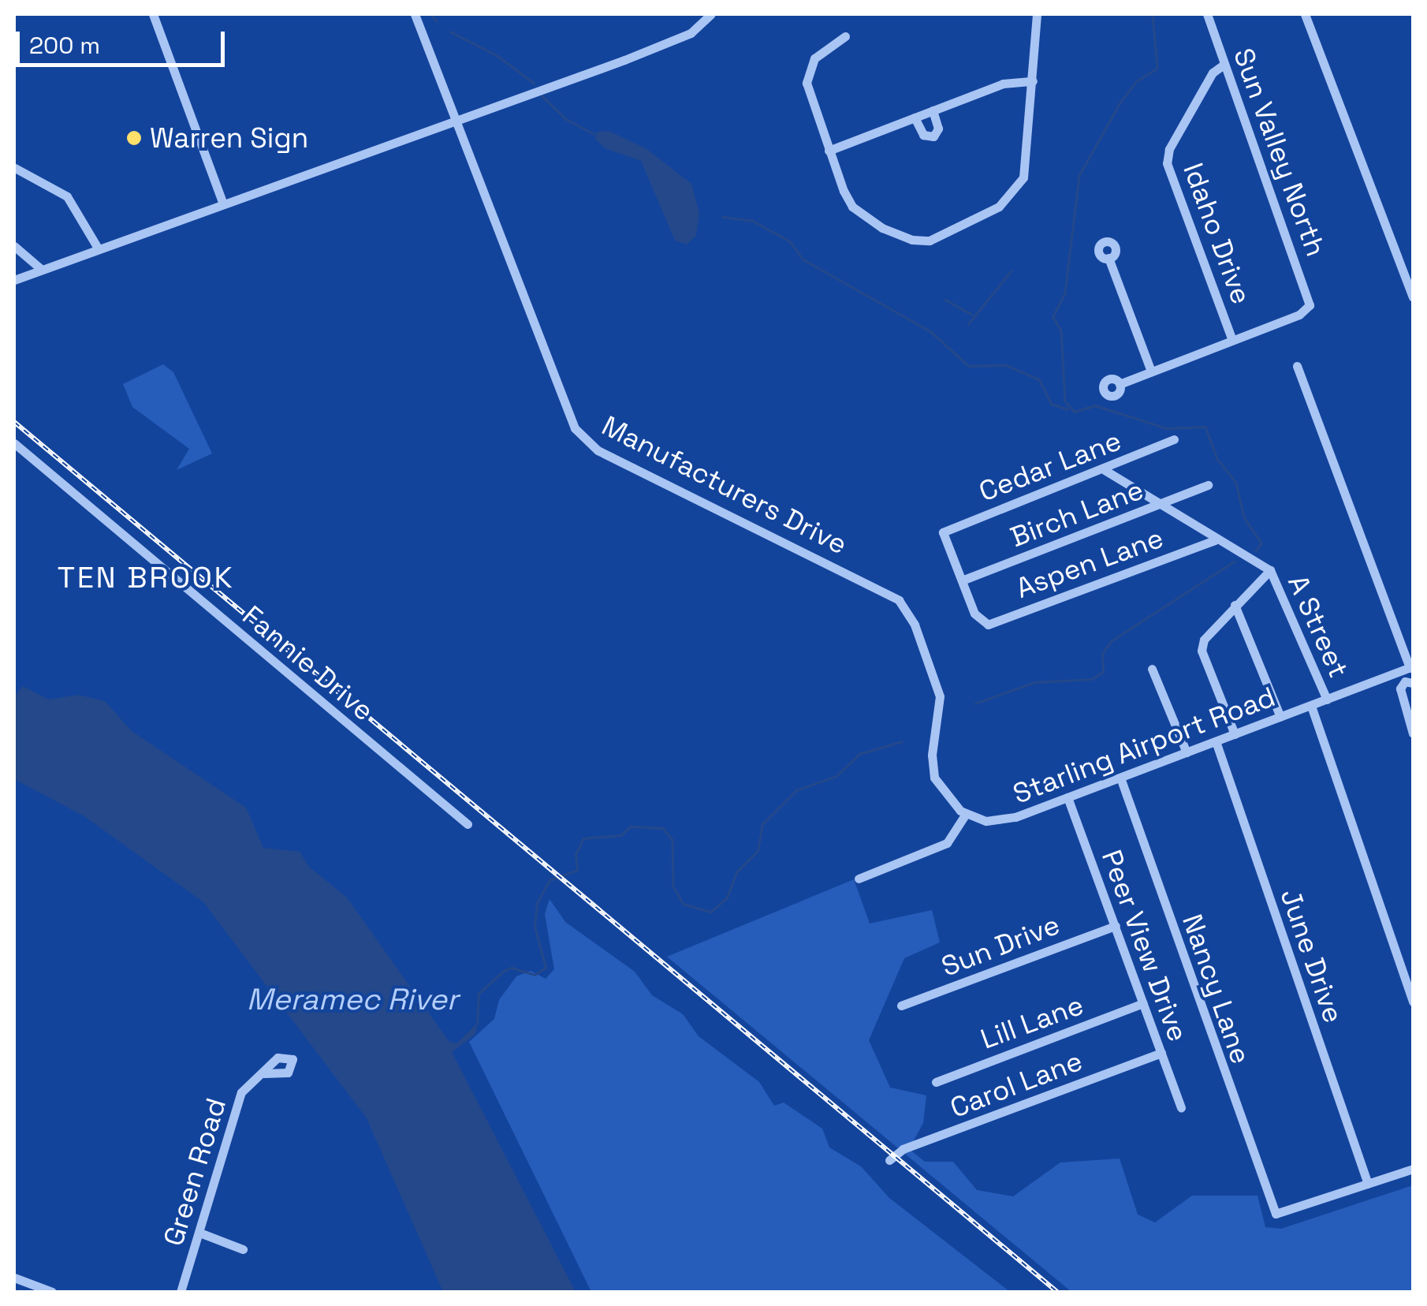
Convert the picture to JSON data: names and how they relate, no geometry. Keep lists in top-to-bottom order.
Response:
{
  "streets": {
    "street": [
      "Sun Valley North",
      "Idaho Drive",
      "Cedar Lane",
      "Manufacturers Drive",
      "Birch Lane",
      "Aspen Lane",
      "A Street",
      "Fannie Drive",
      "Starling Airport Road",
      "Sun Drive",
      "Peer View Drive",
      "June Drive",
      "Nancy Lane",
      "Lill Lane",
      "Carol Lane",
      "Green Road"
    ]
  },
  "crossings": [
    ["Sun Valley North", "Idaho Drive"],
    ["Cedar Lane", "Birch Lane"],
    ["Cedar Lane", "Aspen Lane"],
    ["Manufacturers Drive", "Starling Airport Road"],
    ["Birch Lane", "Aspen Lane"],
    ["A Street", "Starling Airport Road"],
    ["Starling Airport Road", "Peer View Drive"],
    ["Starling Airport Road", "June Drive"],
    ["Starling Airport Road", "Nancy Lane"],
    ["Sun Drive", "Peer View Drive"],
    ["Peer View Drive", "Lill Lane"],
    ["Peer View Drive", "Carol Lane"],
    ["June Drive", "Nancy Lane"]
  ],
  "districts": ["TEN BROOK"],
  "water": ["Meramec River"],
  "places": ["Warren Sign"],
  "scale_bar": "200 m"
}
